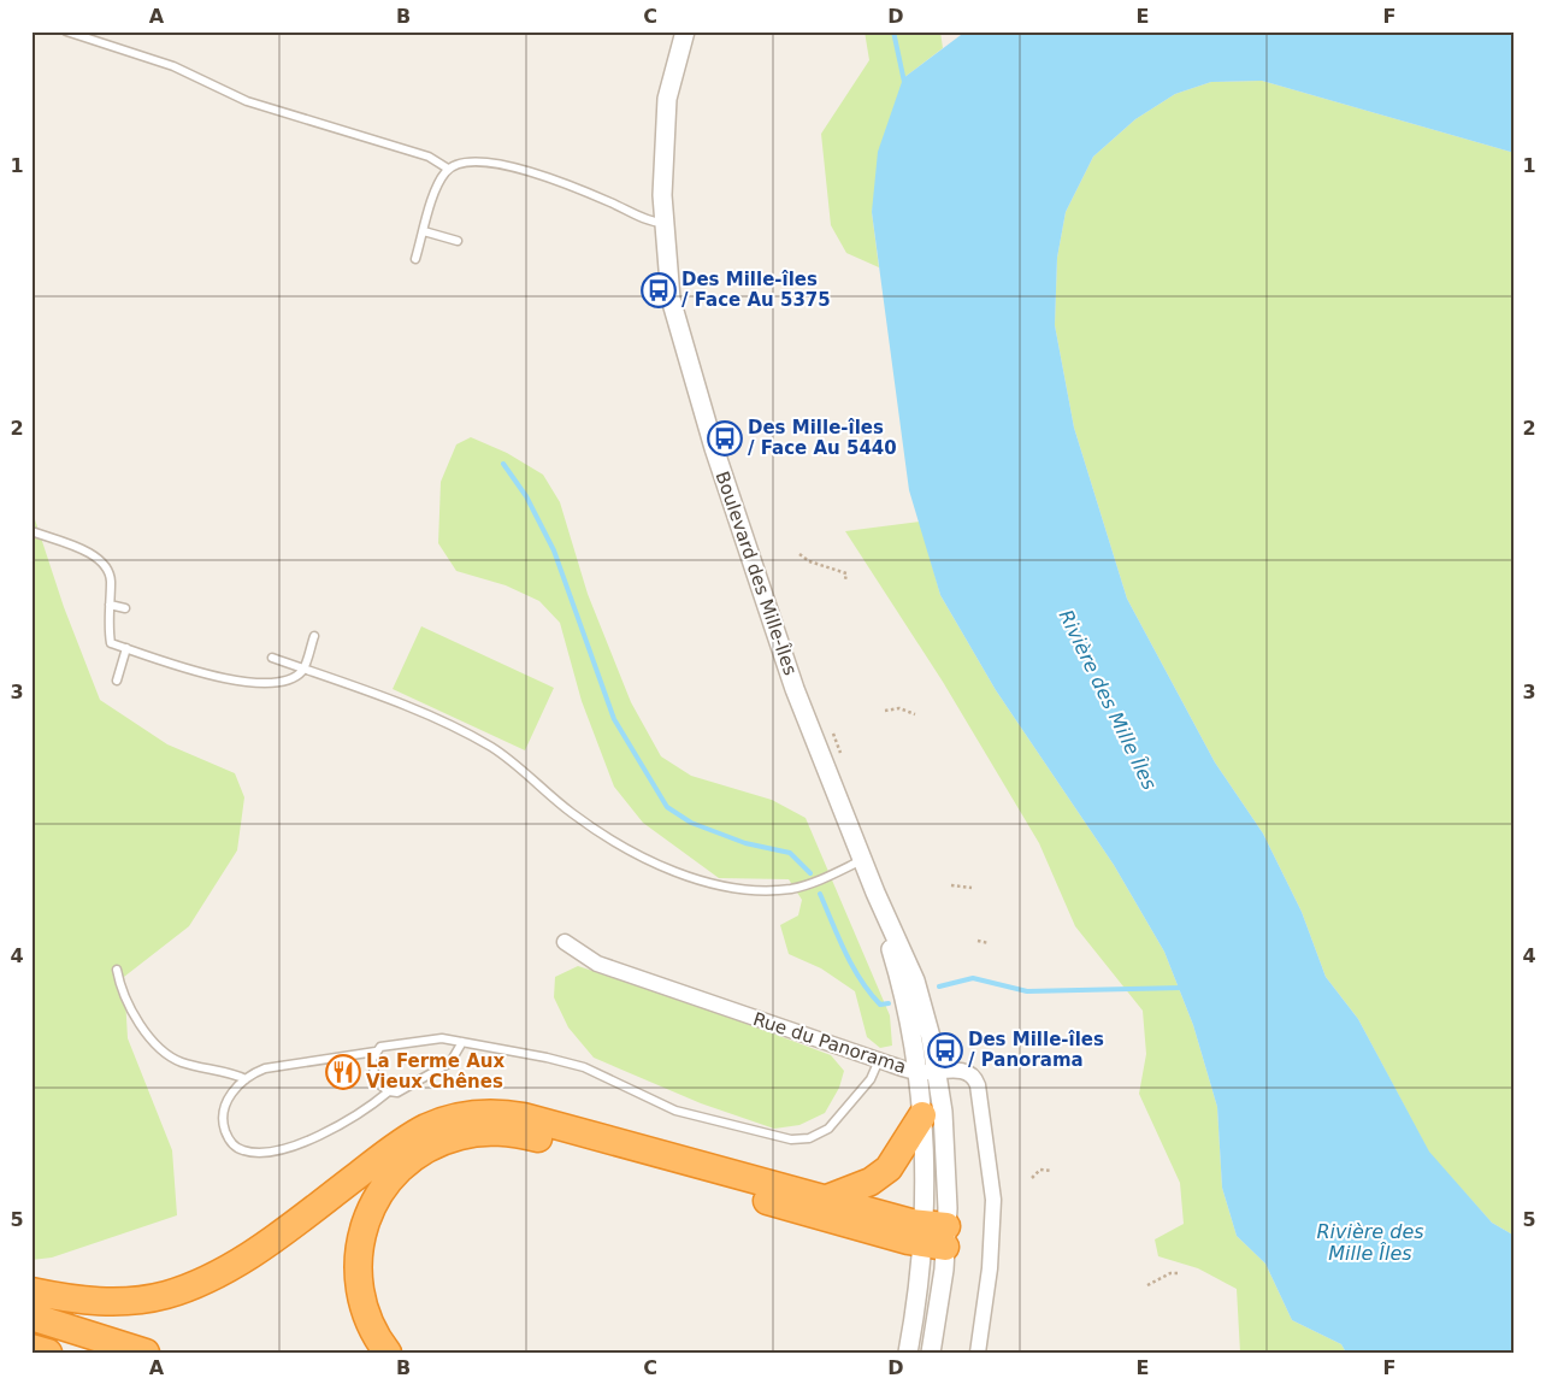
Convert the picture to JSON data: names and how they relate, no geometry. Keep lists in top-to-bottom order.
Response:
{
  "streets": {
    "street": ["Boulevard des Mille-Îles", "Rue du Panorama"]
  },
  "crossings": [
    ["Boulevard des Mille-Îles", "Rue du Panorama"]
  ],
  "water": ["Rivière des Mille Îles"],
  "places": {
    "bus stop": ["Des Mille-îles / Face Au 5375", "Des Mille-îles / Face Au 5440", "Des Mille-îles / Panorama"],
    "restaurant": ["La Ferme Aux Vieux Chênes"]
  },
  "grid": {
    "columns": [
      "A",
      "B",
      "C",
      "D",
      "E",
      "F"
    ],
    "rows": [
      "1",
      "2",
      "3",
      "4",
      "5"
    ]
  }
}
